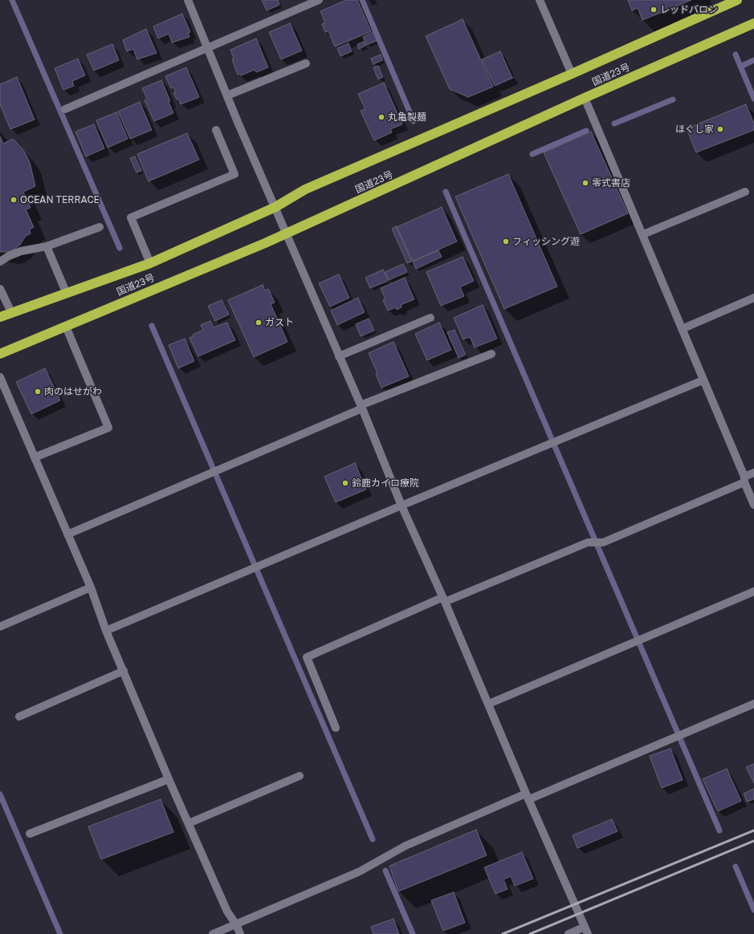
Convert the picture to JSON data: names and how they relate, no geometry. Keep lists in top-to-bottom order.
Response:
{
  "streets": {
    "highway": ["国道23号"]
  },
  "places": [
    "レッドバロン",
    "丸亀製麺",
    "ほぐし家",
    "零式書店",
    "OCEAN TERRACE",
    "フィッシング遊",
    "ガスト",
    "肉のはせがわ",
    "鈴鹿カイロ療院"
  ]
}
